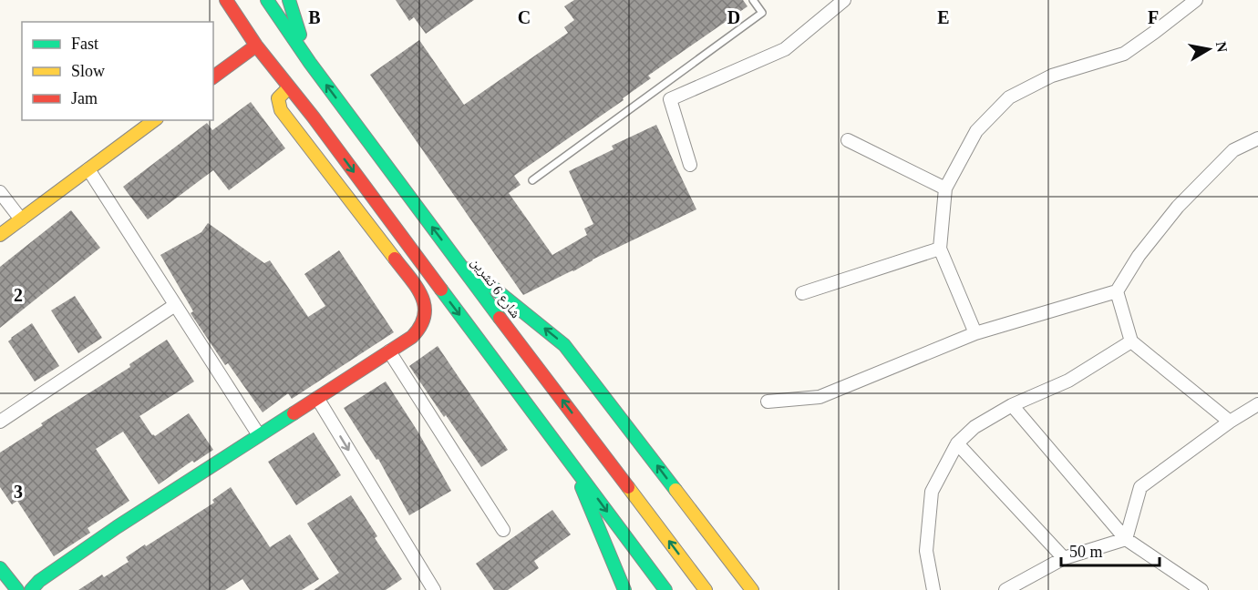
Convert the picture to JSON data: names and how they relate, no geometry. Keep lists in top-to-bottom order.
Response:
{
  "streets": {
    "main road": ["شارع 6 تشرين"]
  },
  "legend": ["Fast", "Slow", "Jam"],
  "scale_bar": "50 m",
  "north": "right",
  "grid": {
    "columns": [
      "B",
      "C",
      "D",
      "E",
      "F"
    ],
    "rows": ["2", "3"]
  }
}
